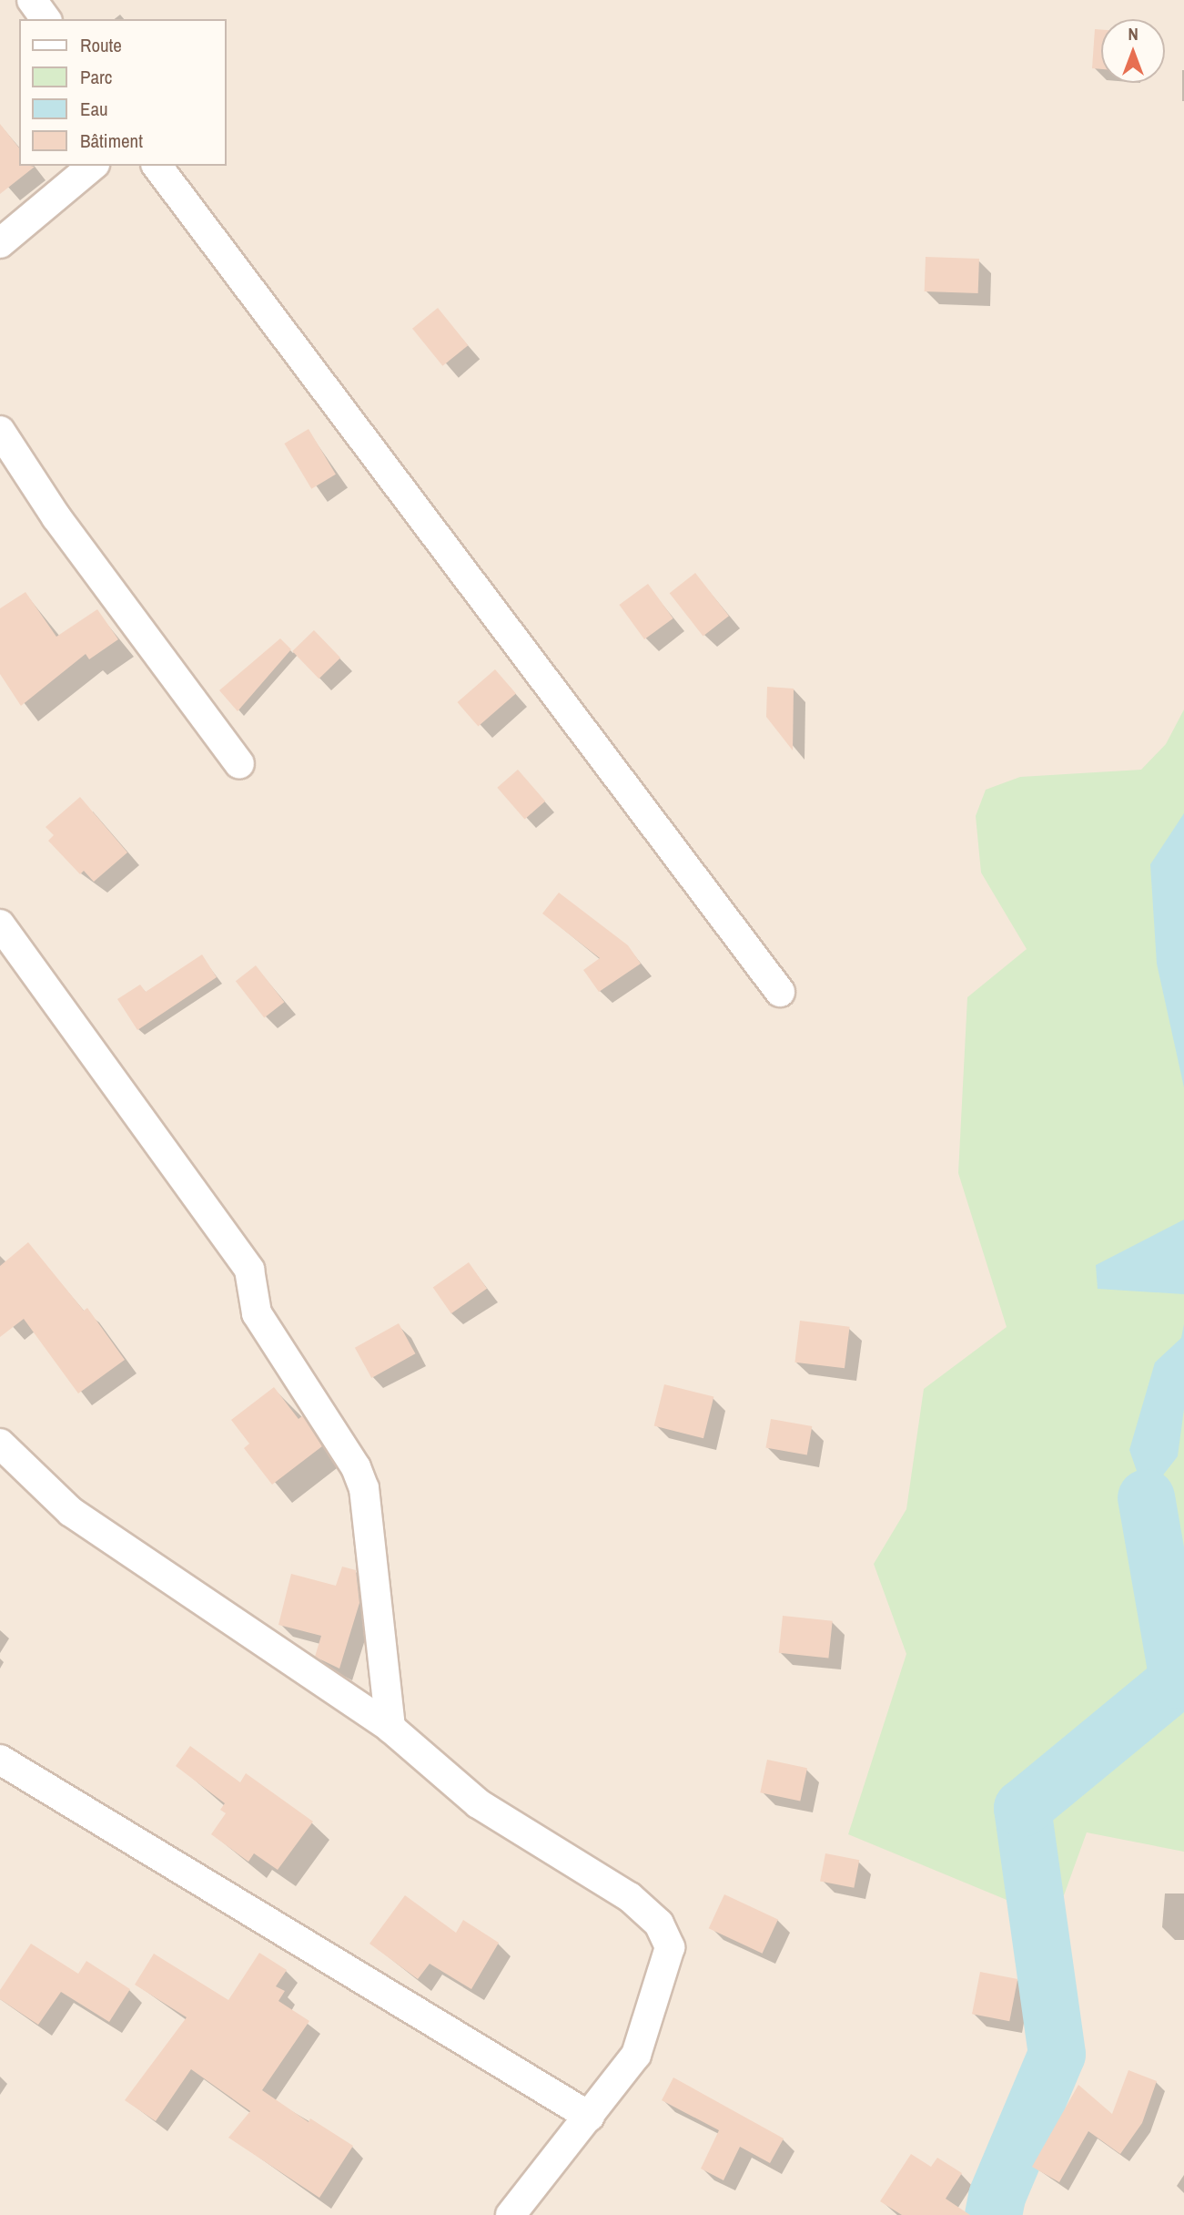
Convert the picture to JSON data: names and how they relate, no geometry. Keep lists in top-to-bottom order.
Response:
{
  "legend": [
    "Route",
    "Parc",
    "Eau",
    "Bâtiment"
  ],
  "north": "top"
}
